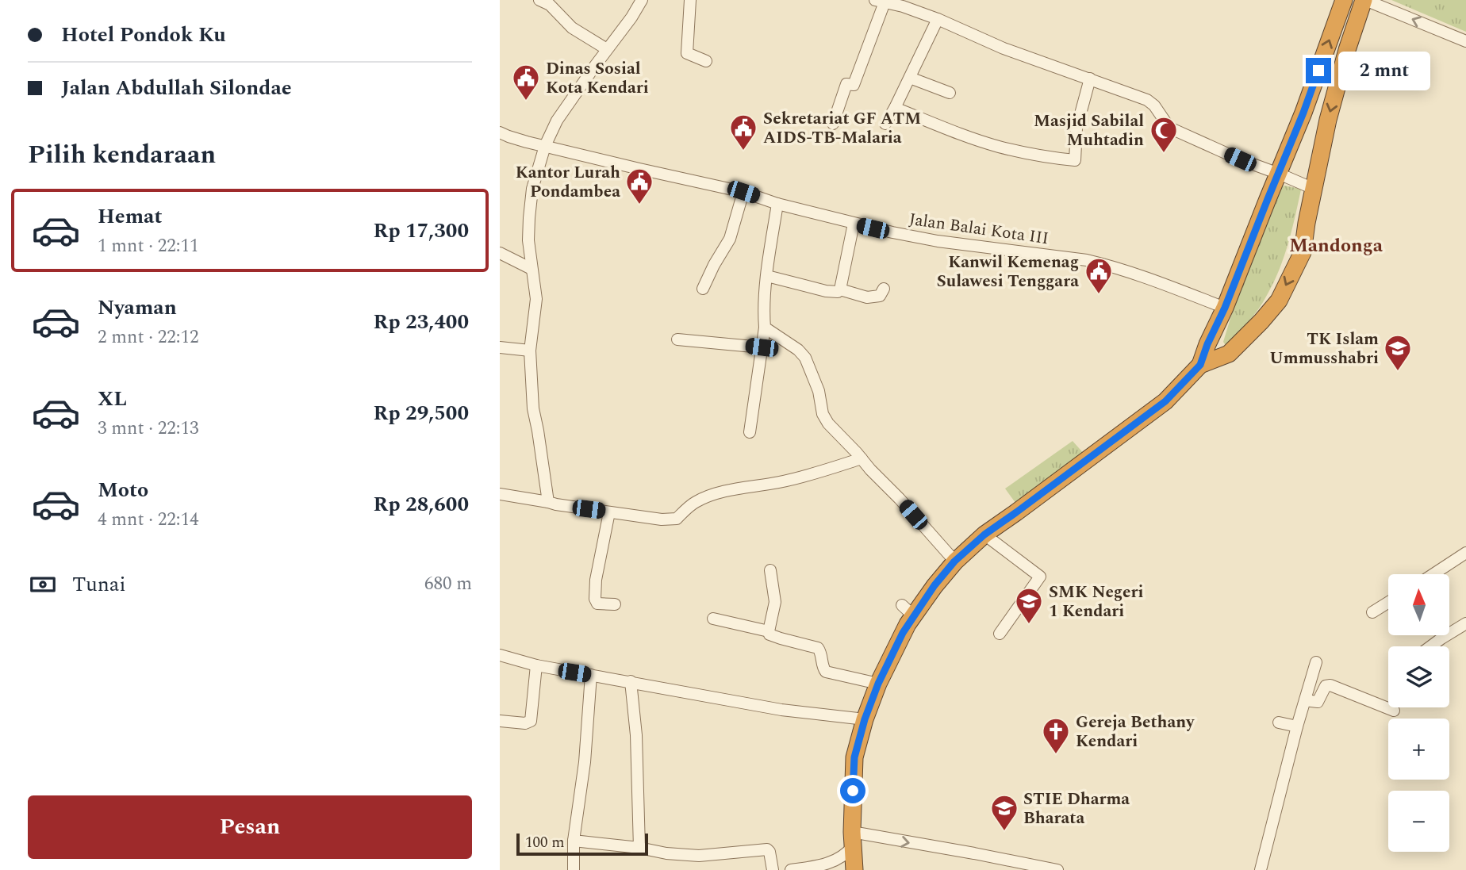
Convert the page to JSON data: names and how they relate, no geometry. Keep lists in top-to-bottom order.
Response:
{
  "streets": {
    "street": ["Jalan Balai Kota III"]
  },
  "districts": ["Mandonga"],
  "places": {
    "public building": [
      "Dinas Sosial Kota Kendari",
      "Sekretariat GF ATM AIDS-TB-Malaria",
      "Kantor Lurah Pondambea",
      "Kanwil Kemenag Sulawesi Tenggara"
    ],
    "mosque": ["Masjid Sabilal Muhtadin"],
    "school or university": ["TK Islam Ummusshabri", "SMK Negeri 1 Kendari", "STIE Dharma Bharata"],
    "church": ["Gereja Bethany Kendari"]
  },
  "scale_bar": "100 m",
  "north": "top",
  "page": {
    "banner": ["Hotel Pondok Ku", "Jalan Abdullah Silondae"],
    "bubble": "2 mnt",
    "heading": "Pilih kendaraan",
    "list": [
      {
        "name": "Hemat",
        "note": "1 mnt · 22:11",
        "value": "Rp 17,300"
      },
      {
        "name": "Nyaman",
        "note": "2 mnt · 22:12",
        "value": "Rp 23,400"
      },
      {
        "name": "XL",
        "note": "3 mnt · 22:13",
        "value": "Rp 29,500"
      },
      {
        "name": "Moto",
        "note": "4 mnt · 22:14",
        "value": "Rp 28,600"
      }
    ],
    "pay": ["Tunai", "680 m"],
    "map_buttons": ["+", "−"],
    "buttons": "Pesan",
    "scale": "100 m"
  }
}
